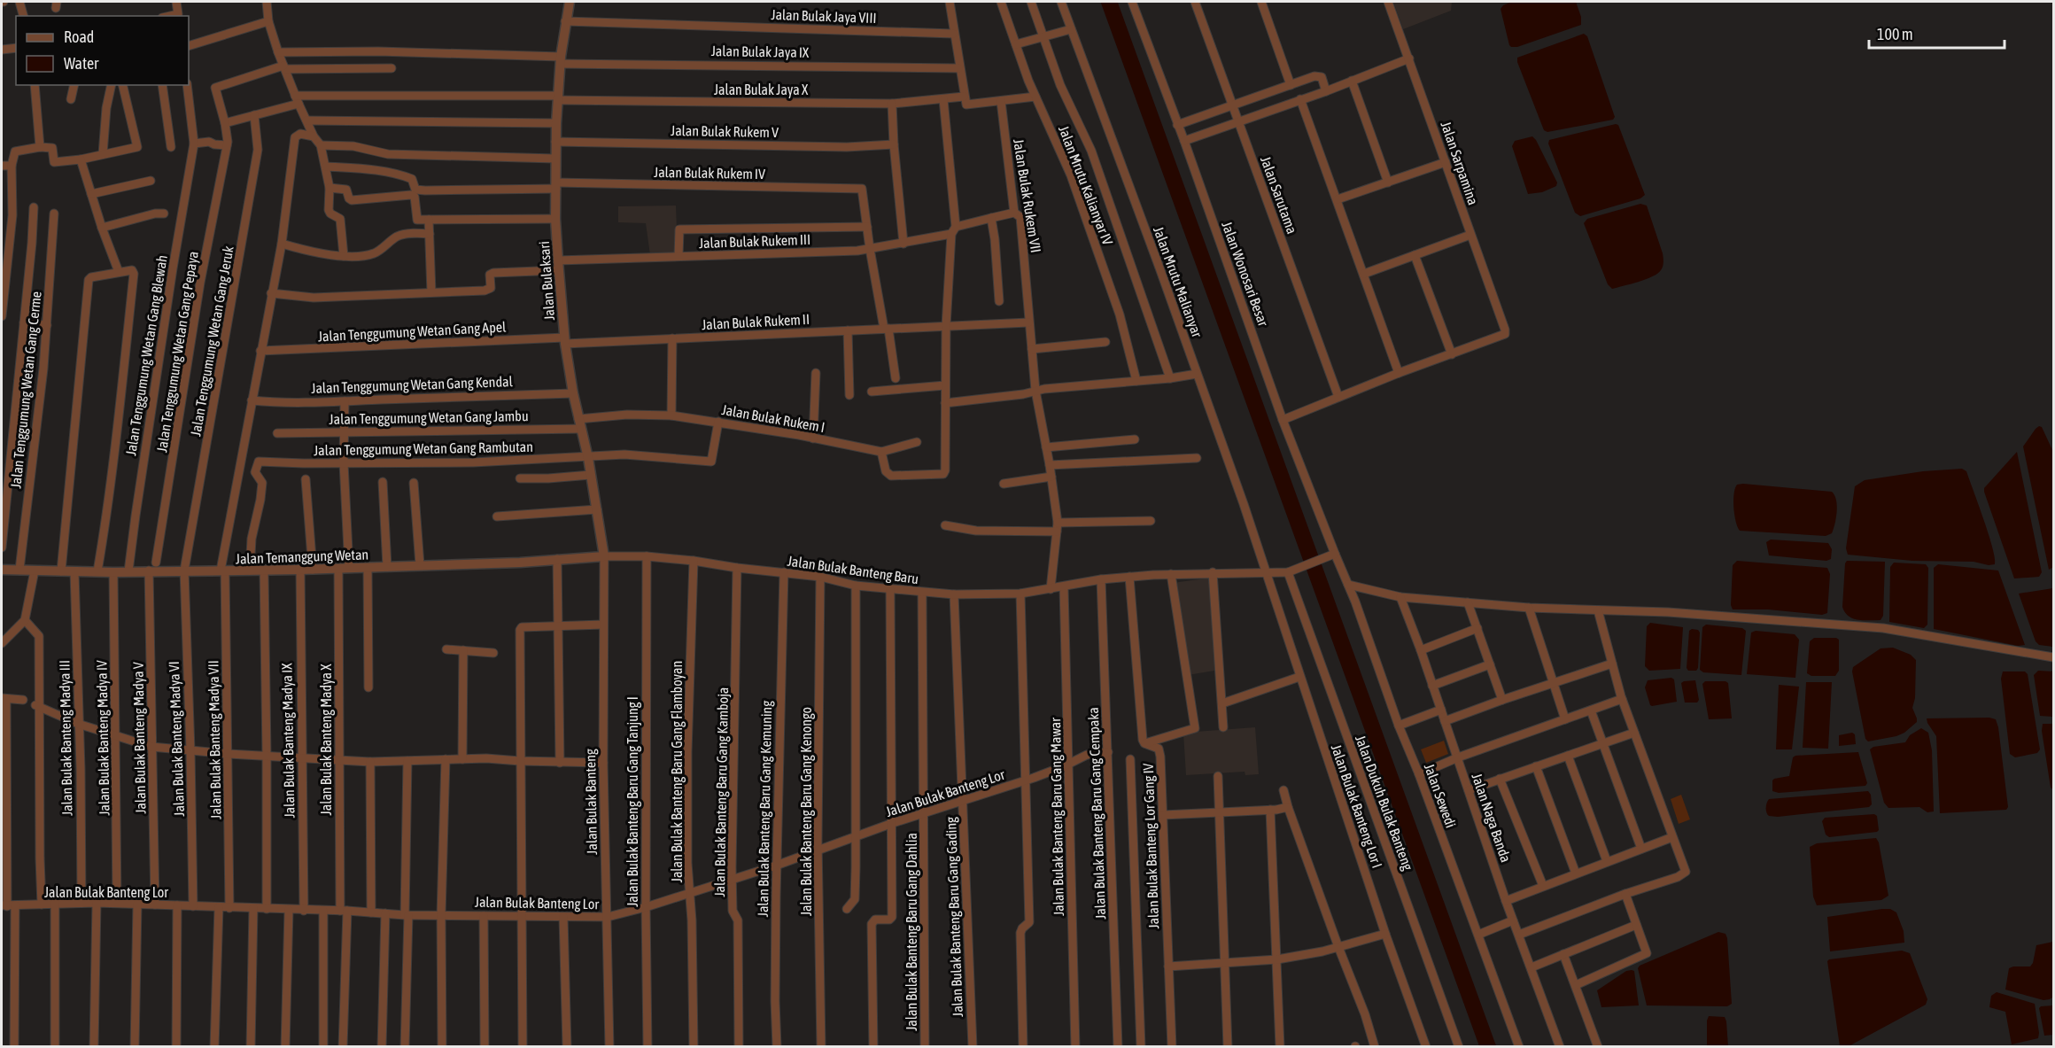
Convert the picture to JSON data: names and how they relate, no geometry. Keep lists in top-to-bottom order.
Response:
{
  "streets": {
    "street": [
      "Jalan Bulak Jaya VIII",
      "Jalan Bulak Jaya IX",
      "Jalan Bulak Jaya X",
      "Jalan Bulak Rukem V",
      "Jalan Sarpamina",
      "Jalan Bulak Rukem IV",
      "Jalan Mrutu Kalianyar IV",
      "Jalan Sarutama",
      "Jalan Bulak Rukem VII",
      "Jalan Bulak Rukem III",
      "Jalan Wonosari Besar",
      "Jalan Bulaksari",
      "Jalan Mrutu Malianyar",
      "Jalan Bulak Rukem II",
      "Jalan Tenggumung Wetan Gang Apel",
      "Jalan Tenggumung Wetan Gang Jeruk",
      "Jalan Tenggumung Wetan Gang Pepaya",
      "Jalan Tenggumung Wetan Gang Blewah",
      "Jalan Tenggumung Wetan Gang Kendal",
      "Jalan Tenggumung Wetan Gang Cerme",
      "Jalan Tenggumung Wetan Gang Jambu",
      "Jalan Bulak Rukem I",
      "Jalan Tenggumung Wetan Gang Rambutan",
      "Jalan Temanggung Wetan",
      "Jalan Bulak Banteng Baru",
      "Jalan Bulak Banteng Madya III",
      "Jalan Bulak Banteng Madya IV",
      "Jalan Bulak Banteng Madya V",
      "Jalan Bulak Banteng Madya VI",
      "Jalan Bulak Banteng Madya VII",
      "Jalan Bulak Banteng Madya X",
      "Jalan Bulak Banteng Madya IX",
      "Jalan Bulak Banteng Baru Gang Flamboyan",
      "Jalan Bulak Banteng Baru Gang Kamboja",
      "Jalan Bulak Banteng Lor",
      "Jalan Sewedi",
      "Jalan Bulak Banteng",
      "Jalan Bulak Banteng Baru Gang Tanjung I",
      "Jalan Dukuh Bulak Banteng",
      "Jalan Bulak Banteng Lor I",
      "Jalan Bulak Banteng Baru Gang Kemuning",
      "Jalan Bulak Banteng Baru Gang Kenongo",
      "Jalan Bulak Banteng Baru Gang Cempaka",
      "Jalan Bulak Banteng Baru Gang Mawar",
      "Jalan Naga Banda",
      "Jalan Bulak Banteng Lor Gang IV",
      "Jalan Bulak Banteng Baru Gang Gading",
      "Jalan Bulak Banteng Baru Gang Dahlia"
    ]
  },
  "crossings": [
    ["Jalan Bulak Jaya VIII", "Jalan Bulaksari"],
    ["Jalan Bulak Jaya IX", "Jalan Bulaksari"],
    ["Jalan Bulak Jaya X", "Jalan Bulaksari"],
    ["Jalan Bulak Jaya X", "Jalan Tenggumung Wetan Gang Jeruk"],
    ["Jalan Bulak Jaya X", "Jalan Tenggumung Wetan Gang Pepaya"],
    ["Jalan Bulak Rukem V", "Jalan Bulaksari"],
    ["Jalan Bulak Rukem IV", "Jalan Bulaksari"],
    ["Jalan Bulak Rukem VII", "Jalan Bulak Rukem III"],
    ["Jalan Bulak Rukem VII", "Jalan Bulak Rukem II"],
    ["Jalan Bulak Rukem VII", "Jalan Bulak Banteng Baru"],
    ["Jalan Bulak Rukem III", "Jalan Bulaksari"],
    ["Jalan Wonosari Besar", "Jalan Bulak Banteng Baru"],
    ["Jalan Wonosari Besar", "Jalan Sewedi"],
    ["Jalan Bulaksari", "Jalan Bulak Rukem II"],
    ["Jalan Bulaksari", "Jalan Tenggumung Wetan Gang Apel"],
    ["Jalan Bulaksari", "Jalan Tenggumung Wetan Gang Kendal"],
    ["Jalan Bulaksari", "Jalan Tenggumung Wetan Gang Jambu"],
    ["Jalan Bulaksari", "Jalan Bulak Rukem I"],
    ["Jalan Bulaksari", "Jalan Tenggumung Wetan Gang Rambutan"],
    ["Jalan Bulaksari", "Jalan Temanggung Wetan"],
    ["Jalan Bulaksari", "Jalan Bulak Banteng Baru"],
    ["Jalan Bulaksari", "Jalan Bulak Banteng"],
    ["Jalan Mrutu Malianyar", "Jalan Bulak Banteng Baru"],
    ["Jalan Mrutu Malianyar", "Jalan Bulak Banteng Lor I"],
    ["Jalan Bulak Rukem II", "Jalan Tenggumung Wetan Gang Apel"],
    ["Jalan Tenggumung Wetan Gang Apel", "Jalan Bulak Banteng Madya VII"],
    ["Jalan Tenggumung Wetan Gang Jeruk", "Jalan Temanggung Wetan"],
    ["Jalan Tenggumung Wetan Gang Jeruk", "Jalan Bulak Banteng Madya VI"],
    ["Jalan Tenggumung Wetan Gang Pepaya", "Jalan Temanggung Wetan"],
    ["Jalan Tenggumung Wetan Gang Pepaya", "Jalan Bulak Banteng Madya V"],
    ["Jalan Tenggumung Wetan Gang Blewah", "Jalan Temanggung Wetan"],
    ["Jalan Tenggumung Wetan Gang Kendal", "Jalan Bulak Banteng Madya VII"],
    ["Jalan Tenggumung Wetan Gang Cerme", "Jalan Temanggung Wetan"],
    ["Jalan Tenggumung Wetan Gang Jambu", "Jalan Bulak Rukem I"],
    ["Jalan Bulak Rukem I", "Jalan Tenggumung Wetan Gang Rambutan"],
    ["Jalan Tenggumung Wetan Gang Rambutan", "Jalan Temanggung Wetan"],
    ["Jalan Temanggung Wetan", "Jalan Bulak Banteng Baru"],
    ["Jalan Temanggung Wetan", "Jalan Bulak Banteng Madya III"],
    ["Jalan Temanggung Wetan", "Jalan Bulak Banteng Madya IV"],
    ["Jalan Temanggung Wetan", "Jalan Bulak Banteng Madya V"],
    ["Jalan Temanggung Wetan", "Jalan Bulak Banteng Madya VI"],
    ["Jalan Temanggung Wetan", "Jalan Bulak Banteng Madya VII"],
    ["Jalan Temanggung Wetan", "Jalan Bulak Banteng Madya X"],
    ["Jalan Temanggung Wetan", "Jalan Bulak Banteng Madya IX"],
    ["Jalan Temanggung Wetan", "Jalan Bulak Banteng"],
    ["Jalan Bulak Banteng Baru", "Jalan Bulak Banteng Baru Gang Flamboyan"],
    ["Jalan Bulak Banteng Baru", "Jalan Bulak Banteng Baru Gang Kamboja"],
    ["Jalan Bulak Banteng Baru", "Jalan Sewedi"],
    ["Jalan Bulak Banteng Baru", "Jalan Bulak Banteng"],
    ["Jalan Bulak Banteng Baru", "Jalan Bulak Banteng Baru Gang Tanjung I"],
    ["Jalan Bulak Banteng Baru", "Jalan Dukuh Bulak Banteng"],
    ["Jalan Bulak Banteng Baru", "Jalan Bulak Banteng Lor I"],
    ["Jalan Bulak Banteng Baru", "Jalan Bulak Banteng Baru Gang Kemuning"],
    ["Jalan Bulak Banteng Baru", "Jalan Bulak Banteng Baru Gang Kenongo"],
    ["Jalan Bulak Banteng Baru", "Jalan Bulak Banteng Baru Gang Cempaka"],
    ["Jalan Bulak Banteng Baru", "Jalan Bulak Banteng Baru Gang Mawar"],
    ["Jalan Bulak Banteng Baru", "Jalan Bulak Banteng Lor Gang IV"],
    ["Jalan Bulak Banteng Baru", "Jalan Bulak Banteng Baru Gang Gading"],
    ["Jalan Bulak Banteng Baru", "Jalan Bulak Banteng Baru Gang Dahlia"],
    ["Jalan Bulak Banteng Madya III", "Jalan Bulak Banteng Lor"],
    ["Jalan Bulak Banteng Madya IV", "Jalan Bulak Banteng Lor"],
    ["Jalan Bulak Banteng Madya V", "Jalan Bulak Banteng Lor"],
    ["Jalan Bulak Banteng Madya VI", "Jalan Bulak Banteng Lor"],
    ["Jalan Bulak Banteng Madya VII", "Jalan Bulak Banteng Lor"],
    ["Jalan Bulak Banteng Madya X", "Jalan Bulak Banteng Lor"],
    ["Jalan Bulak Banteng Madya IX", "Jalan Bulak Banteng Lor"],
    ["Jalan Bulak Banteng Baru Gang Flamboyan", "Jalan Bulak Banteng Lor"],
    ["Jalan Bulak Banteng Baru Gang Kamboja", "Jalan Bulak Banteng Lor"],
    ["Jalan Bulak Banteng Lor", "Jalan Bulak Banteng"],
    ["Jalan Bulak Banteng Lor", "Jalan Bulak Banteng Baru Gang Tanjung I"],
    ["Jalan Bulak Banteng Lor", "Jalan Bulak Banteng Baru Gang Kemuning"],
    ["Jalan Bulak Banteng Lor", "Jalan Bulak Banteng Baru Gang Kenongo"],
    ["Jalan Bulak Banteng Lor", "Jalan Bulak Banteng Baru Gang Cempaka"],
    ["Jalan Bulak Banteng Lor", "Jalan Bulak Banteng Baru Gang Mawar"],
    ["Jalan Bulak Banteng Lor", "Jalan Bulak Banteng Baru Gang Gading"],
    ["Jalan Bulak Banteng Lor", "Jalan Bulak Banteng Baru Gang Dahlia"]
  ],
  "legend": ["Road", "Water"],
  "scale_bar": "100 m"
}
